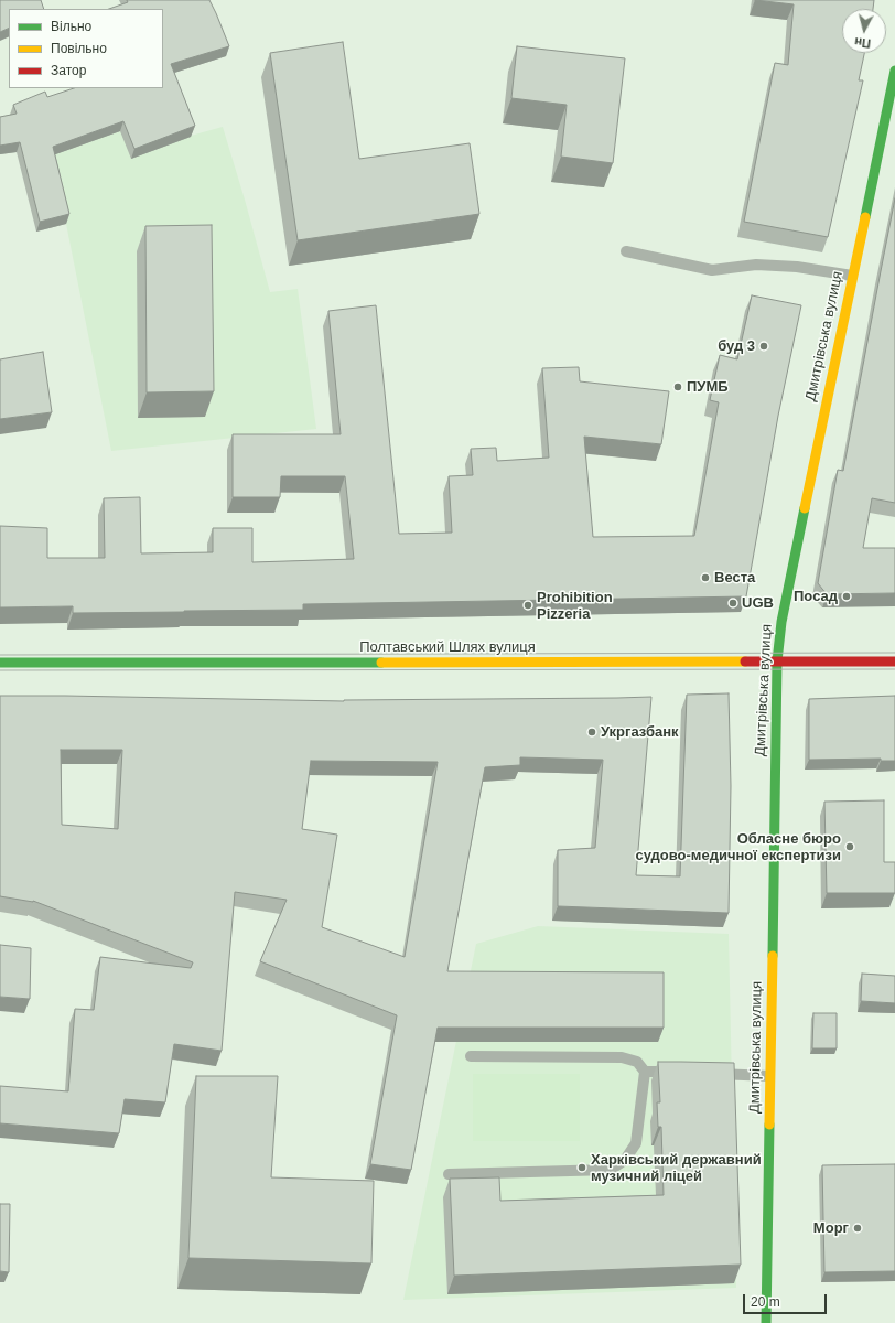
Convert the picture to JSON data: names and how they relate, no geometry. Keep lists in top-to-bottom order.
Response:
{
  "streets": {
    "street": ["Дмитрівська вулиця", "Полтавський Шлях вулиця"]
  },
  "crossings": [
    ["Дмитрівська вулиця", "Полтавський Шлях вулиця"]
  ],
  "places": [
    "буд 3",
    "ПУМБ",
    "Веста",
    "Посад",
    "UGB",
    "Prohibition Pizzeria",
    "Укргазбанк",
    "Обласне бюро судово-медичної експертизи",
    "Харківський державний музичний ліцей",
    "Морг"
  ],
  "legend": ["Вільно", "Повільно", "Затор"],
  "scale_bar": "20 m",
  "north": "bottom"
}
